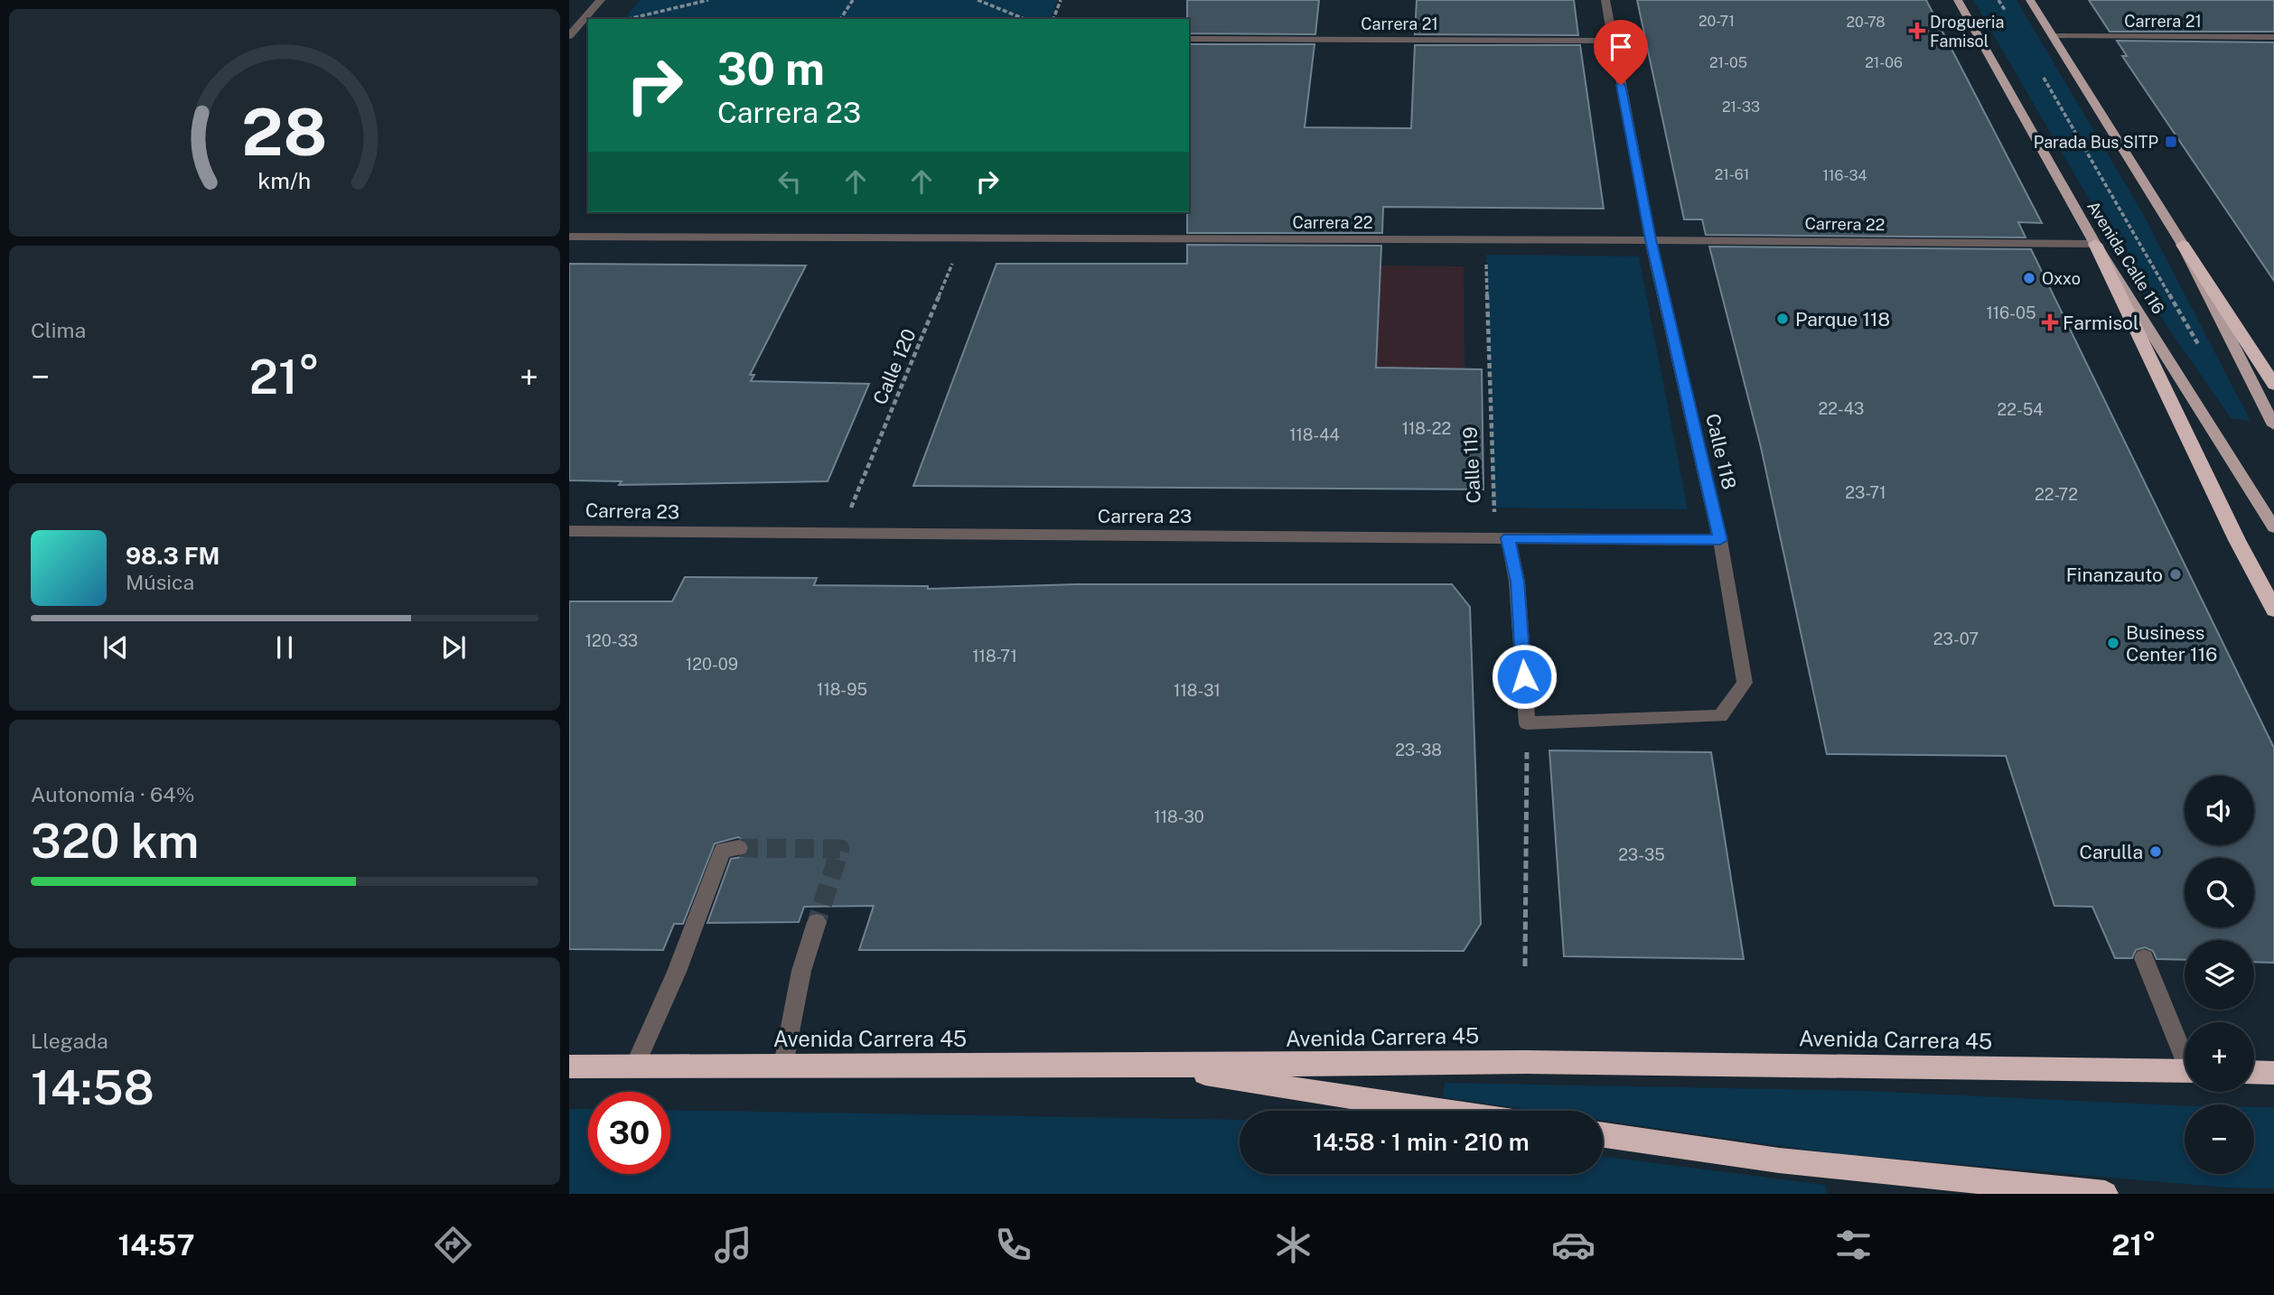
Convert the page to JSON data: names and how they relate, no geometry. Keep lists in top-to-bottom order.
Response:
{
  "streets": {
    "highway": ["Avenida Carrera 45"],
    "main road": ["Avenida Calle 116"],
    "street": [
      "Carrera 21",
      "Carrera 22",
      "Calle 118",
      "Carrera 23"
    ],
    "path": ["Calle 120", "Calle 119"]
  },
  "crossings": [
    ["Carrera 21", "Calle 118"],
    ["Carrera 22", "Avenida Calle 116"],
    ["Carrera 22", "Calle 120"],
    ["Carrera 22", "Calle 118"],
    ["Carrera 22", "Calle 119"],
    ["Calle 120", "Carrera 23"],
    ["Calle 118", "Carrera 23"],
    ["Calle 119", "Carrera 23"]
  ],
  "places": {
    "health": ["Drogueria Famisol", "Farmisol"],
    "transit": ["Parada Bus SITP"],
    "other": [
      "Oxxo",
      "Parque 118",
      "Finanzauto",
      "Business Center 116",
      "Carulla"
    ]
  },
  "house_numbers": [
    "20-71",
    "20-78",
    "21-05",
    "21-06",
    "21-33",
    "21-61",
    "116-34",
    "116-05",
    "22-43",
    "22-54",
    "118-22",
    "118-44",
    "23-71",
    "22-72",
    "23-07",
    "120-33",
    "118-71",
    "120-09",
    "118-95",
    "118-31",
    "23-38",
    "118-30",
    "23-35"
  ],
  "page": {
    "turn": ["30 m", "Carrera 23"],
    "tile": [
      "Clima",
      ["Autonomía · 64%", "320 km"],
      ["Llegada", "14:58"]
    ],
    "heat": ["−", "21°", "+"],
    "song": ["98.3 FM", "Música"],
    "map_buttons": ["+", "−"],
    "limit": "30",
    "trip": "14:58 · 1 min · 210 m",
    "tabs": ["14:57", "21°"],
    "gauge": ["28", "km/h"]
  }
}
